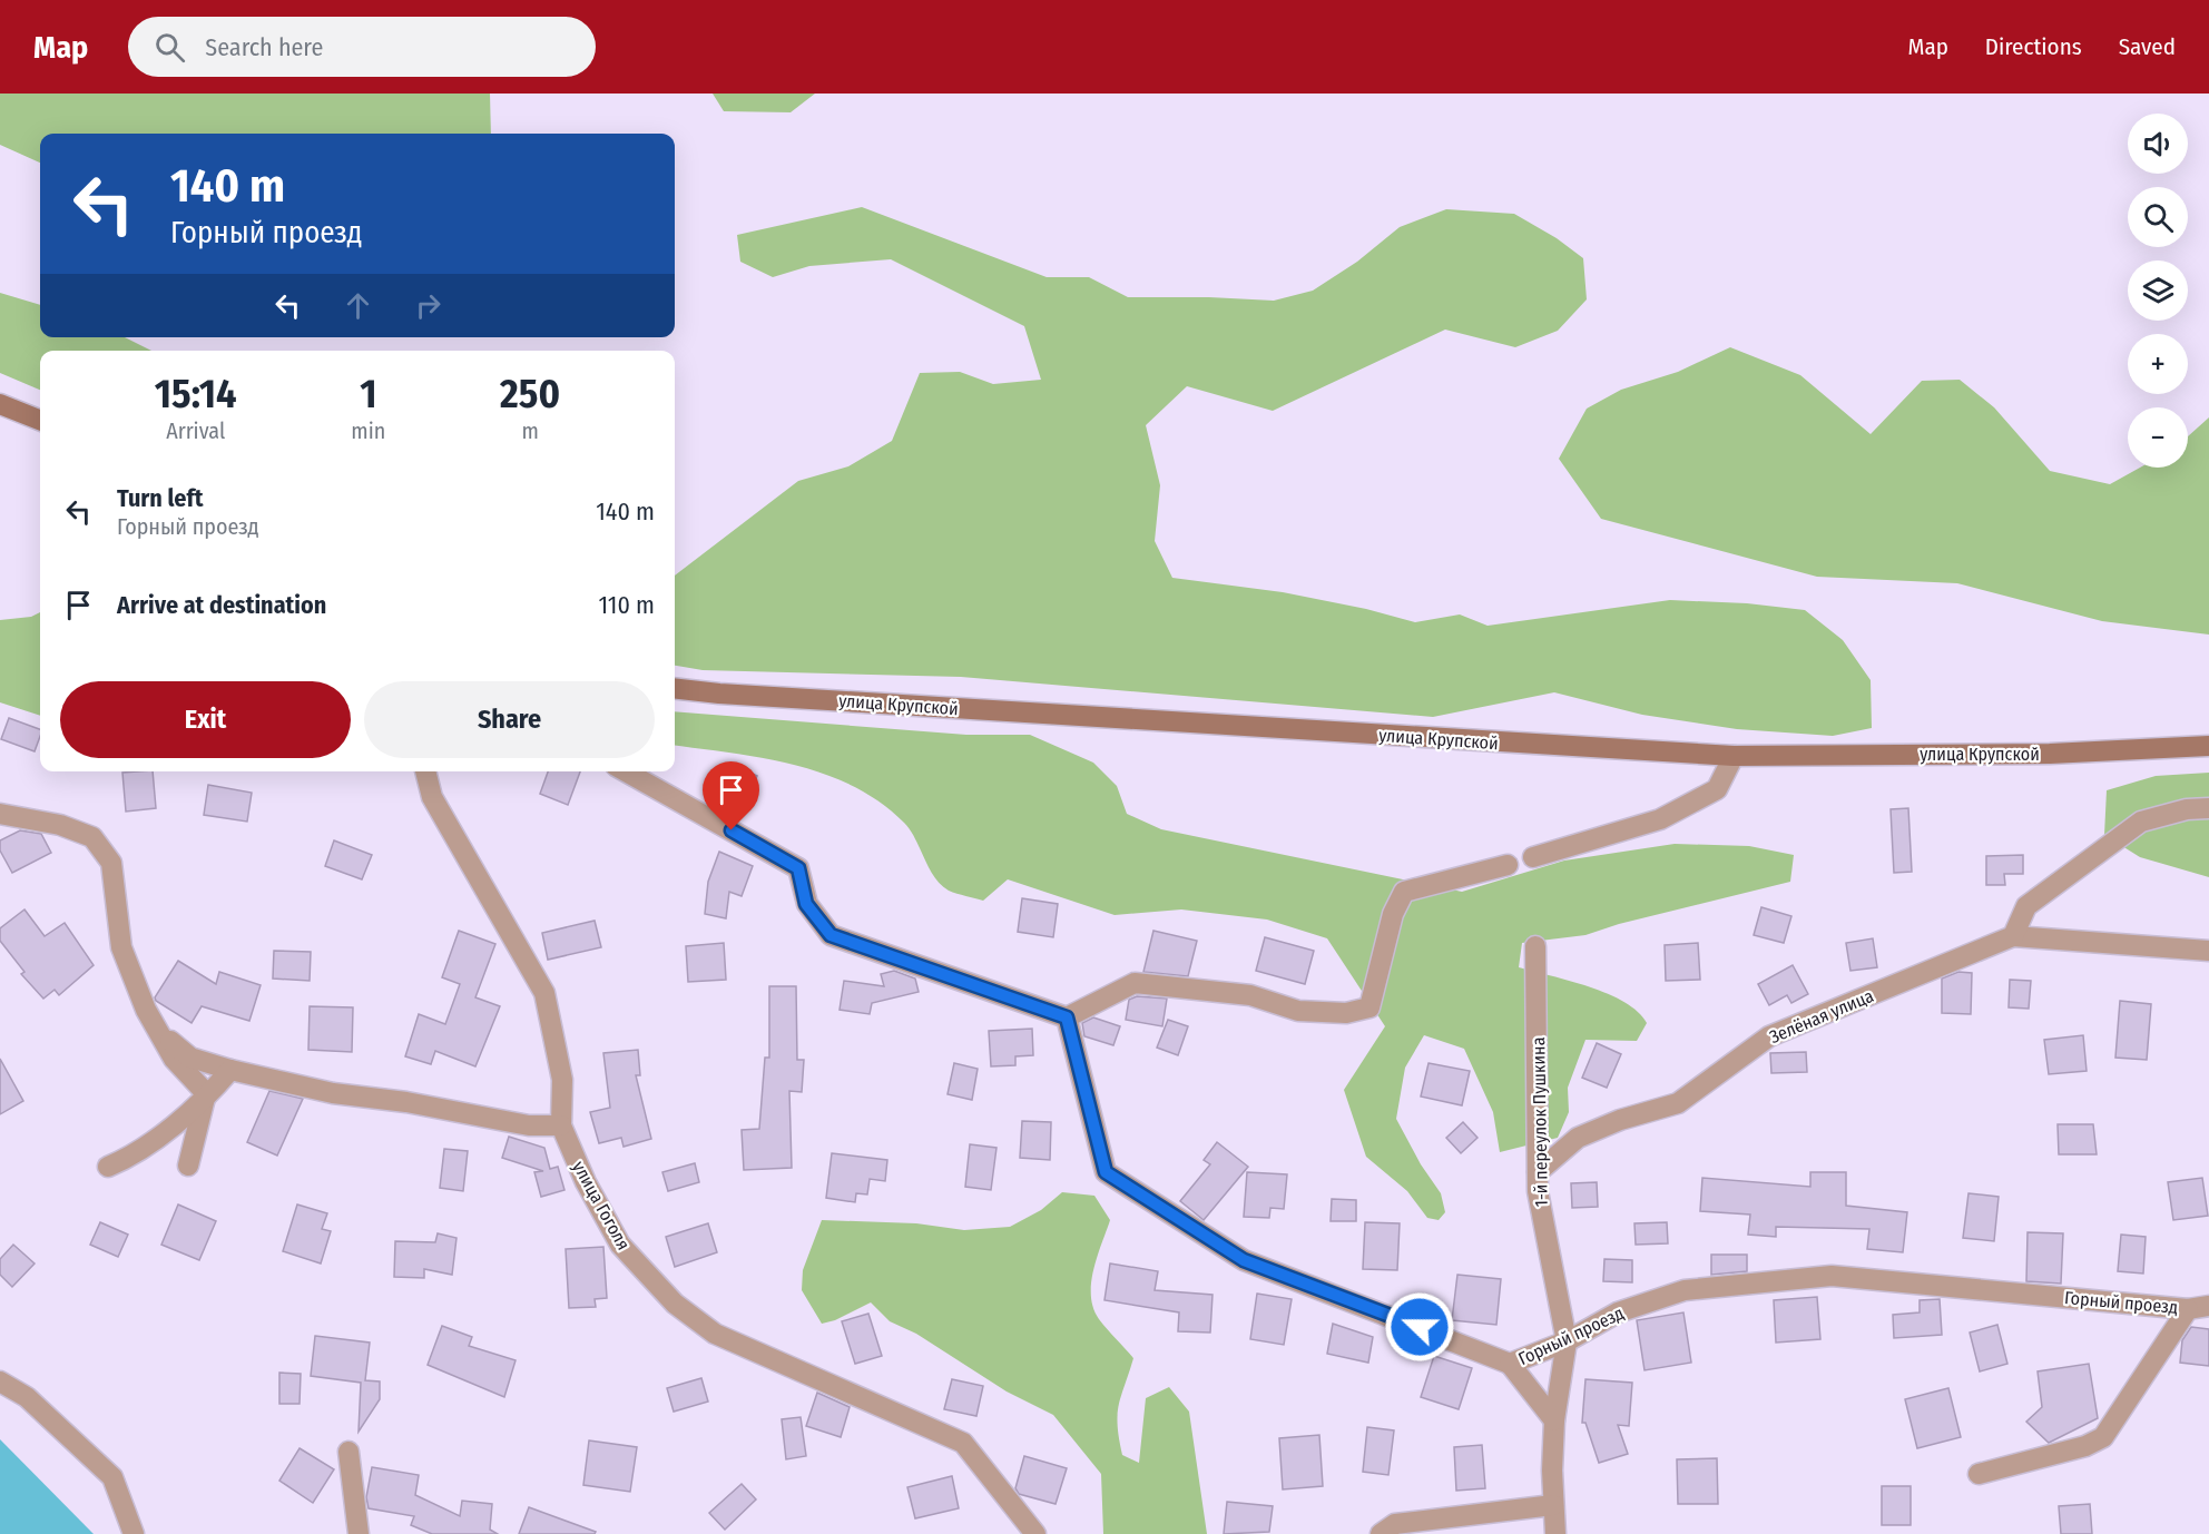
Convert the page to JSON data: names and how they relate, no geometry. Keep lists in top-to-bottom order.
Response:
{
  "streets": {
    "street": [
      "улица Крупской",
      "Зелёная улица",
      "1-й переулок Пушкина",
      "улица Гоголя",
      "Горный проезд"
    ]
  },
  "crossings": [
    ["Зелёная улица", "1-й переулок Пушкина"],
    ["1-й переулок Пушкина", "Горный проезд"]
  ],
  "page": {
    "header": "Map",
    "search": "Search here",
    "nav": ["Map", "Directions", "Saved"],
    "map_buttons": ["+", "−"],
    "turn": ["140 m", "Горный проезд"],
    "eta": [
      "15:14",
      "Arrival",
      "1",
      "min",
      "250",
      "m"
    ],
    "list": [
      {
        "name": "Turn left",
        "note": "Горный проезд",
        "value": "140 m"
      },
      {
        "name": "Arrive at destination",
        "value": "110 m"
      }
    ],
    "buttons": ["Exit", "Share"]
  }
}
